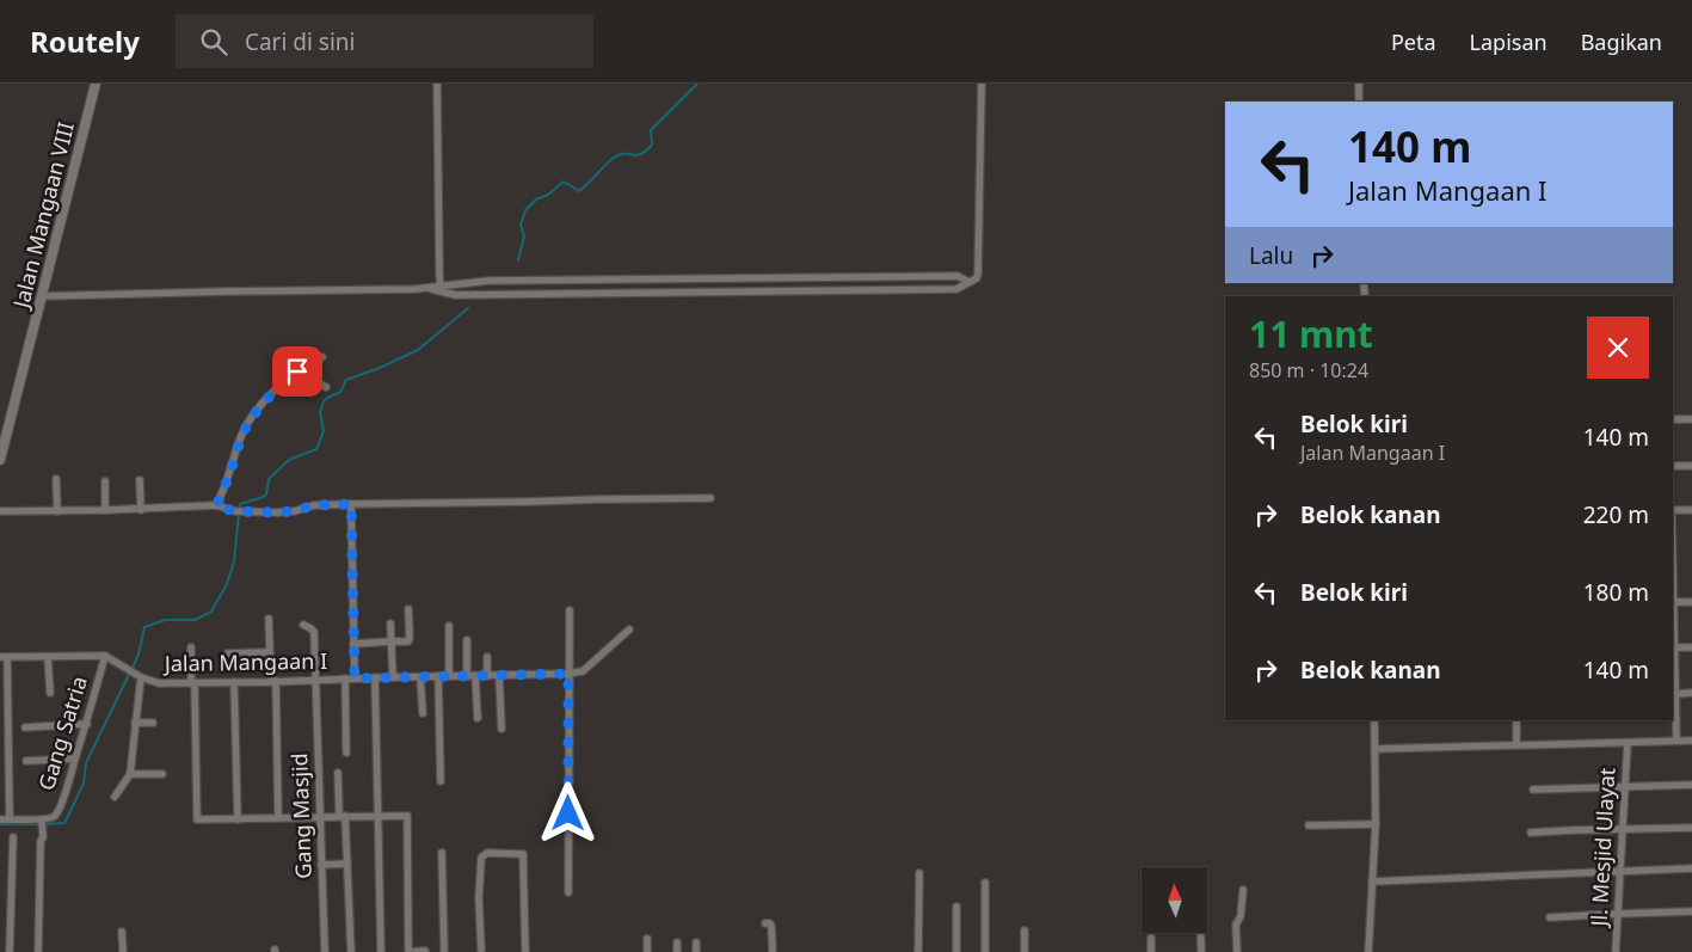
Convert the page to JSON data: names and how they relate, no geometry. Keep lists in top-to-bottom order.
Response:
{
  "streets": {
    "street": [
      "Jalan Mangaan VIII",
      "Jalan Mangaan I",
      "Gang Satria",
      "Gang Masjid",
      "Jl. Mesjid Ulayat"
    ]
  },
  "crossings": [
    ["Jalan Mangaan I", "Gang Masjid"]
  ],
  "north": "top",
  "page": {
    "header": "Routely",
    "search": "Cari di sini",
    "nav": ["Peta", "Lapisan", "Bagikan"],
    "turn": ["140 m", "Jalan Mangaan I"],
    "then": "Lalu",
    "heading": ["11 mnt", "850 m · 10:24"],
    "list": [
      {
        "name": "Belok kiri",
        "note": "Jalan Mangaan I",
        "value": "140 m"
      },
      {
        "name": "Belok kanan",
        "value": "220 m"
      },
      {
        "name": "Belok kiri",
        "value": "180 m"
      },
      {
        "name": "Belok kanan",
        "value": "140 m"
      }
    ]
  }
}
